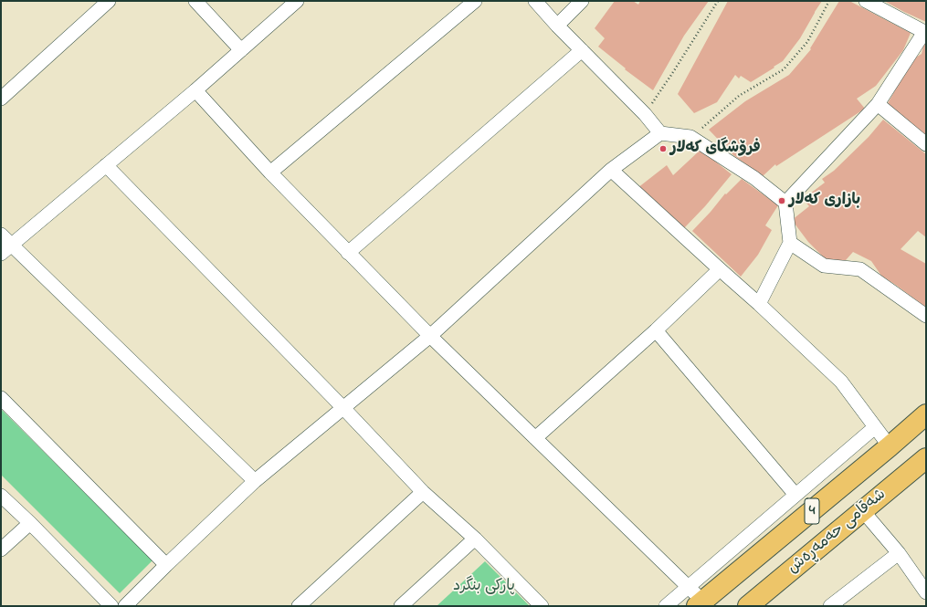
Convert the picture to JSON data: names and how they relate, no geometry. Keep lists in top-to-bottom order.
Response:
{
  "streets": {
    "highway": ["4", "شەقامی حەمەڕەش"]
  },
  "parks": ["پارکی بنگرد"],
  "places": ["فرۆشگای کەلار", "بازاری کەلار"]
}
